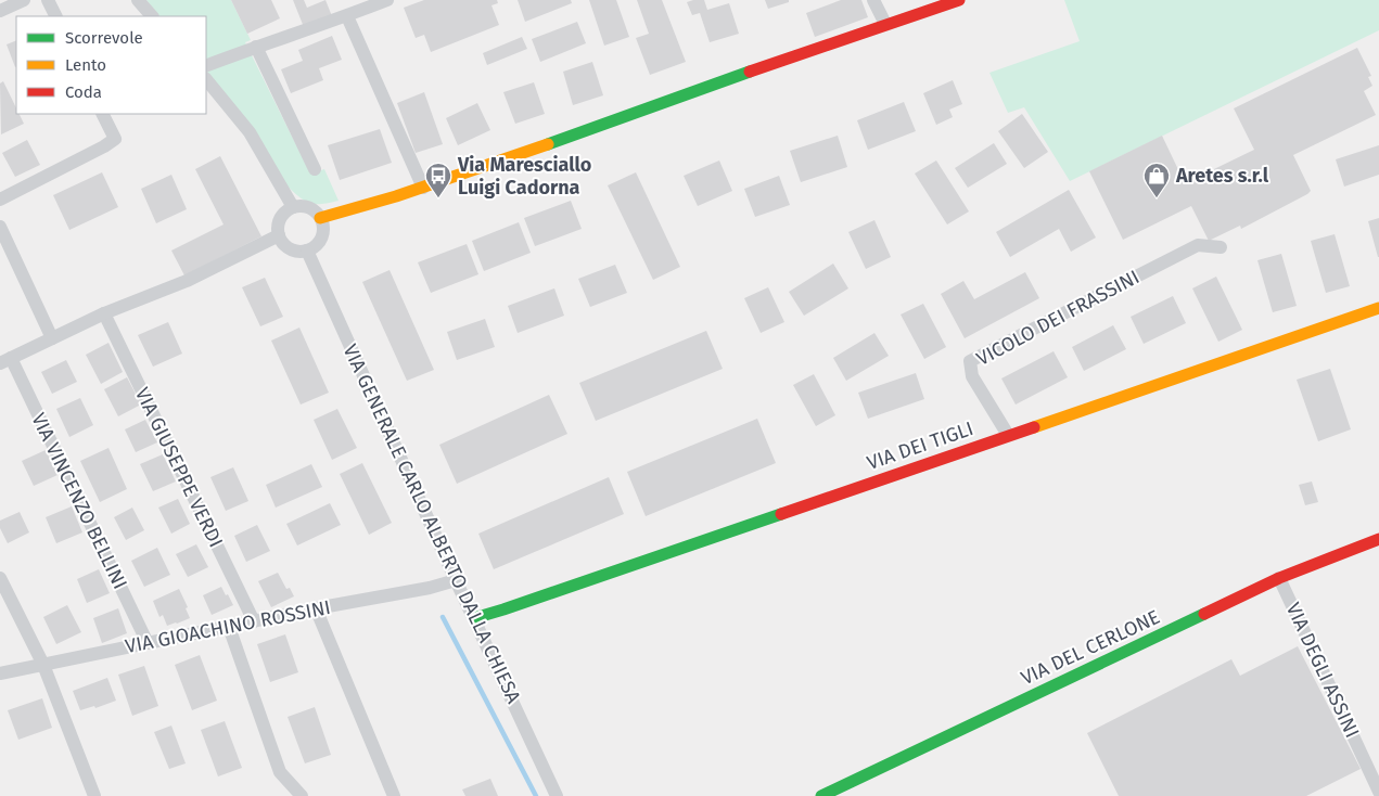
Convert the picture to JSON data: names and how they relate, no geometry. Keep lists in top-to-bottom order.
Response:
{
  "streets": {
    "street": [
      "VICOLO DEI FRASSINI",
      "VIA DEI TIGLI",
      "VIA GIUSEPPE VERDI",
      "VIA VINCENZO BELLINI",
      "VIA GENERALE CARLO ALBERTO DALLA CHIESA",
      "VIA GIOACHINO ROSSINI",
      "VIA DEL CERLONE",
      "VIA DEGLI ASSINI"
    ]
  },
  "crossings": [
    ["VICOLO DEI FRASSINI", "VIA DEI TIGLI"],
    ["VIA DEI TIGLI", "VIA GENERALE CARLO ALBERTO DALLA CHIESA"],
    ["VIA GIUSEPPE VERDI", "VIA GIOACHINO ROSSINI"],
    ["VIA VINCENZO BELLINI", "VIA GIOACHINO ROSSINI"],
    ["VIA GENERALE CARLO ALBERTO DALLA CHIESA", "VIA GIOACHINO ROSSINI"],
    ["VIA DEL CERLONE", "VIA DEGLI ASSINI"]
  ],
  "places": {
    "bus stop": ["Via Maresciallo Luigi Cadorna"],
    "shop": ["Aretes s.r.l"]
  },
  "legend": ["Scorrevole", "Lento", "Coda"]
}
